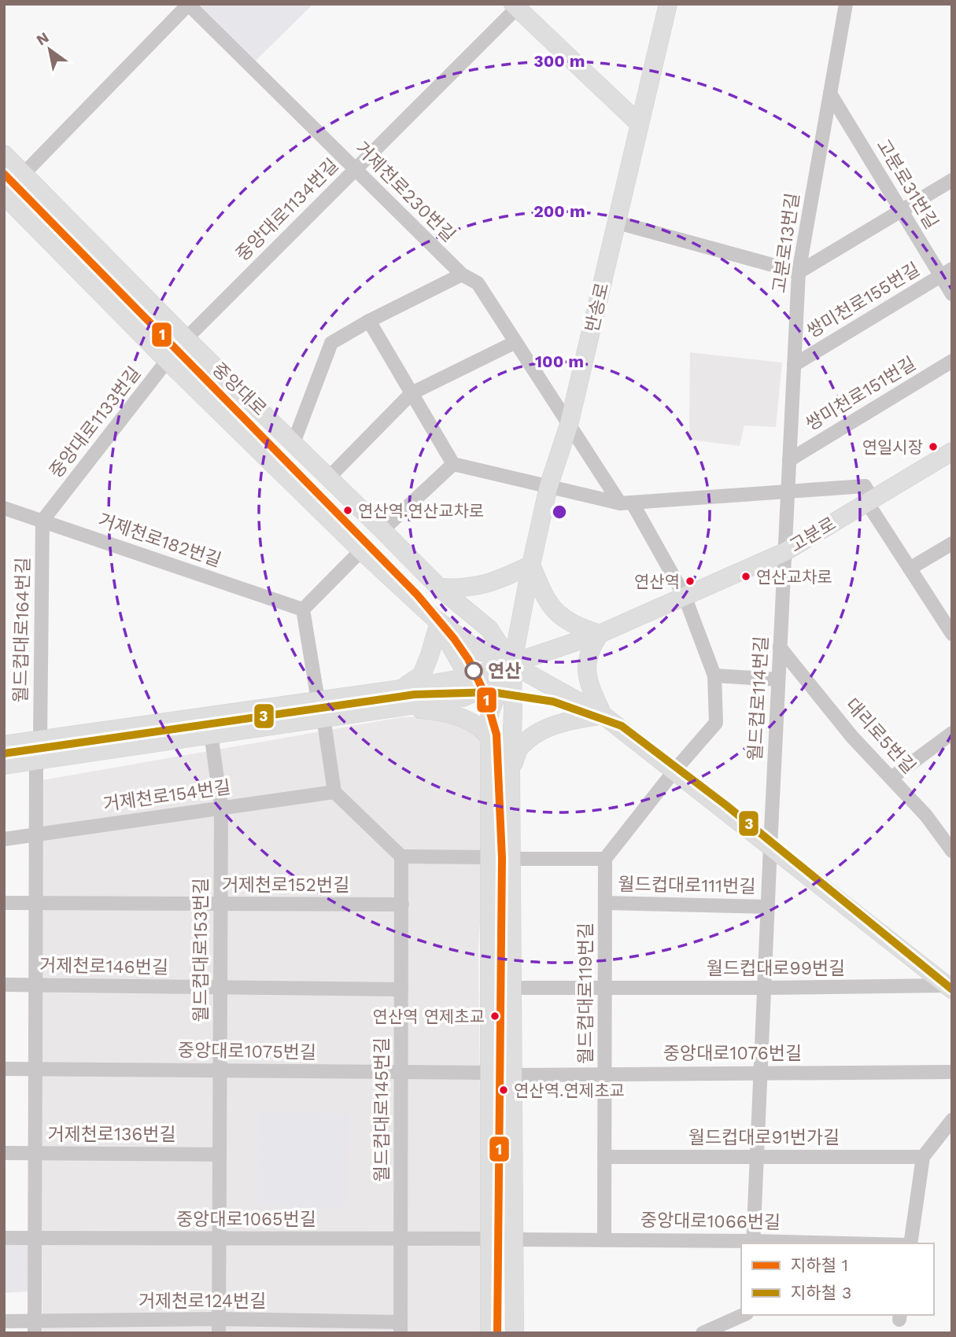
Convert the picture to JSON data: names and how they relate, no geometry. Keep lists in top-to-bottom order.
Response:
{
  "streets": {
    "main road": ["반송로", "중앙대로", "고분로"],
    "street": [
      "고분로31번길",
      "거제천로230번길",
      "중앙대로1134번길",
      "고분로13번길",
      "쌍미천로155번길",
      "쌍미천로151번길",
      "중앙대로1133번길",
      "거제천로182번길",
      "월드컵대로164번길",
      "월드컵로114번길",
      "대리로5번길",
      "거제천로154번길",
      "거제천로152번길",
      "월드컵대로111번길",
      "월드컵대로153번길",
      "거제천로146번길",
      "월드컵대로99번길",
      "월드컵대로119번길",
      "중앙대로1075번길",
      "중앙대로1076번길",
      "월드컵대로145번길",
      "거제천로136번길",
      "월드컵대로91번가길",
      "중앙대로1065번길",
      "중앙대로1066번길",
      "거제천로124번길"
    ]
  },
  "crossings": [
    ["고분로31번길", "고분로13번길"],
    ["고분로31번길", "쌍미천로155번길"],
    ["거제천로230번길", "중앙대로1134번길"],
    ["거제천로230번길", "반송로"],
    ["거제천로230번길", "고분로"],
    ["거제천로230번길", "월드컵대로119번길"],
    ["중앙대로1134번길", "중앙대로"],
    ["중앙대로1134번길", "중앙대로1133번길"],
    ["고분로13번길", "쌍미천로155번길"],
    ["고분로13번길", "쌍미천로151번길"],
    ["고분로13번길", "고분로"],
    ["고분로13번길", "월드컵로114번길"],
    ["반송로", "중앙대로"],
    ["반송로", "고분로"],
    ["중앙대로", "중앙대로1133번길"],
    ["중앙대로", "고분로"],
    ["중앙대로1133번길", "거제천로182번길"],
    ["중앙대로1133번길", "월드컵대로164번길"],
    ["고분로", "월드컵로114번길"],
    ["거제천로182번길", "월드컵대로164번길"],
    ["월드컵로114번길", "대리로5번길"],
    ["월드컵로114번길", "월드컵대로111번길"],
    ["거제천로154번길", "월드컵대로153번길"],
    ["거제천로152번길", "월드컵대로153번길"],
    ["거제천로152번길", "월드컵대로145번길"],
    ["월드컵대로111번길", "월드컵대로99번길"],
    ["월드컵대로111번길", "월드컵대로119번길"],
    ["월드컵대로111번길", "중앙대로1076번길"],
    ["월드컵대로111번길", "월드컵대로91번가길"],
    ["월드컵대로111번길", "중앙대로1066번길"],
    ["월드컵대로153번길", "거제천로146번길"],
    ["월드컵대로153번길", "중앙대로1075번길"],
    ["월드컵대로153번길", "거제천로136번길"],
    ["월드컵대로153번길", "중앙대로1065번길"],
    ["월드컵대로153번길", "거제천로124번길"],
    ["거제천로146번길", "월드컵대로145번길"],
    ["월드컵대로99번길", "월드컵대로119번길"],
    ["월드컵대로119번길", "중앙대로1076번길"],
    ["월드컵대로119번길", "월드컵대로91번가길"],
    ["월드컵대로119번길", "중앙대로1066번길"],
    ["중앙대로1075번길", "월드컵대로145번길"],
    ["월드컵대로145번길", "중앙대로1065번길"],
    ["월드컵대로145번길", "거제천로124번길"]
  ],
  "places": [
    "연일시장",
    "연산역.연산교차로",
    "연산교차로",
    "연산역",
    "연산",
    "연산역 연제초교",
    "연산역.연제초교"
  ],
  "lines": ["metro line 1", "metro line 3"],
  "legend": ["지하철 1", "지하철 3"],
  "north": "top left",
  "rings": ["300 m", "200 m", "100 m"]
}
